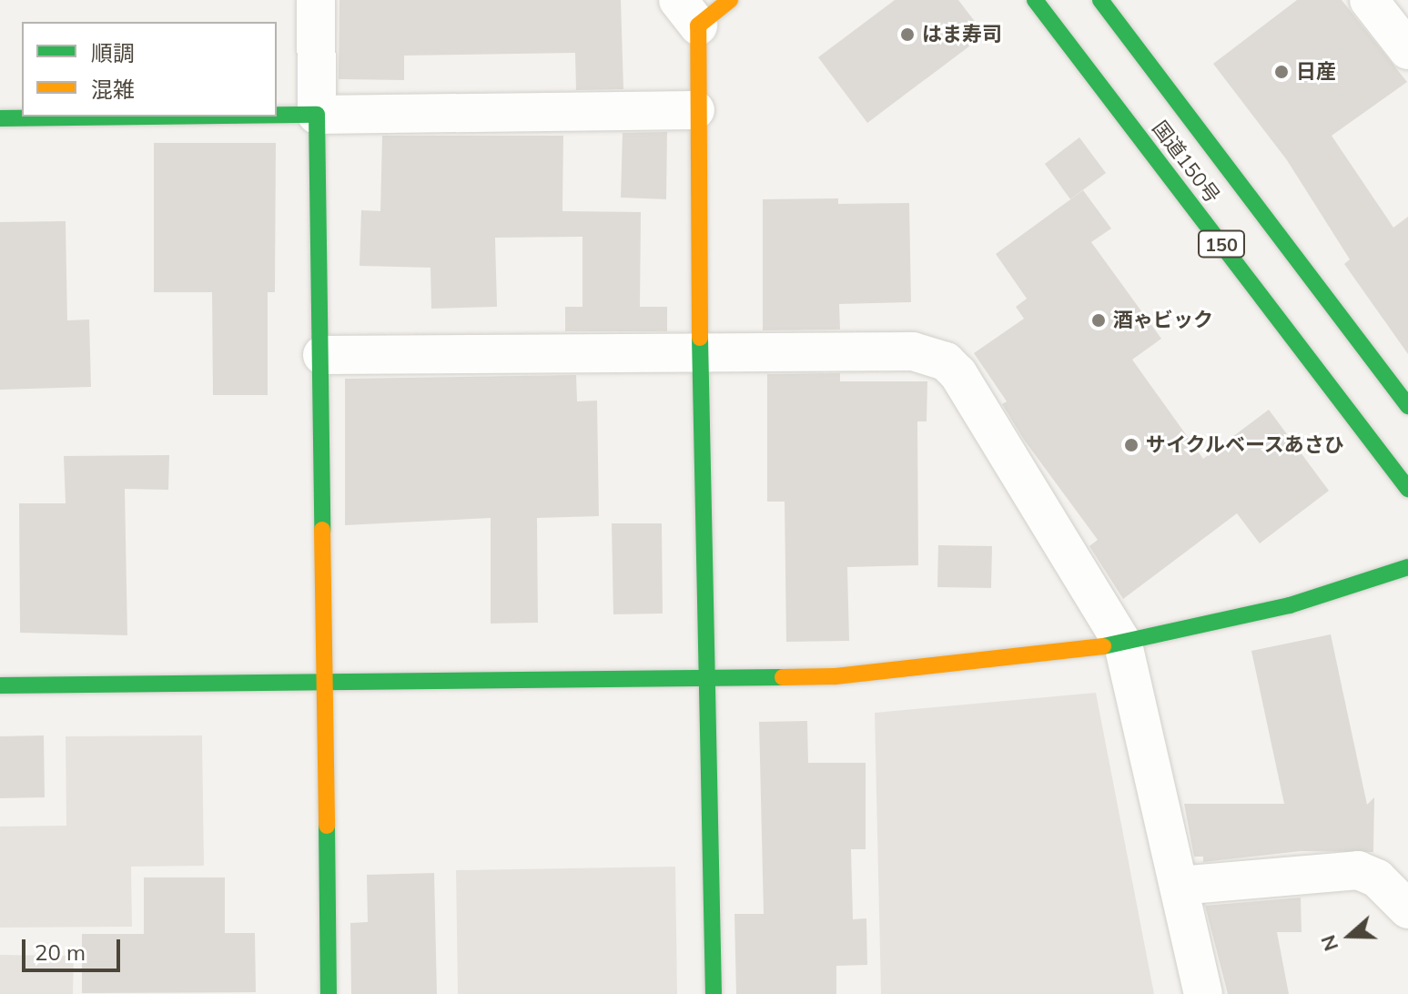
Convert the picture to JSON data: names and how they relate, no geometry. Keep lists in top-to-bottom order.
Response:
{
  "streets": {
    "main road": ["国道150号", "150"]
  },
  "places": [
    "はま寿司",
    "日産",
    "酒ゃビック",
    "サイクルベースあさひ"
  ],
  "legend": ["順調", "混雑"],
  "scale_bar": "20 m",
  "north": "left"
}
